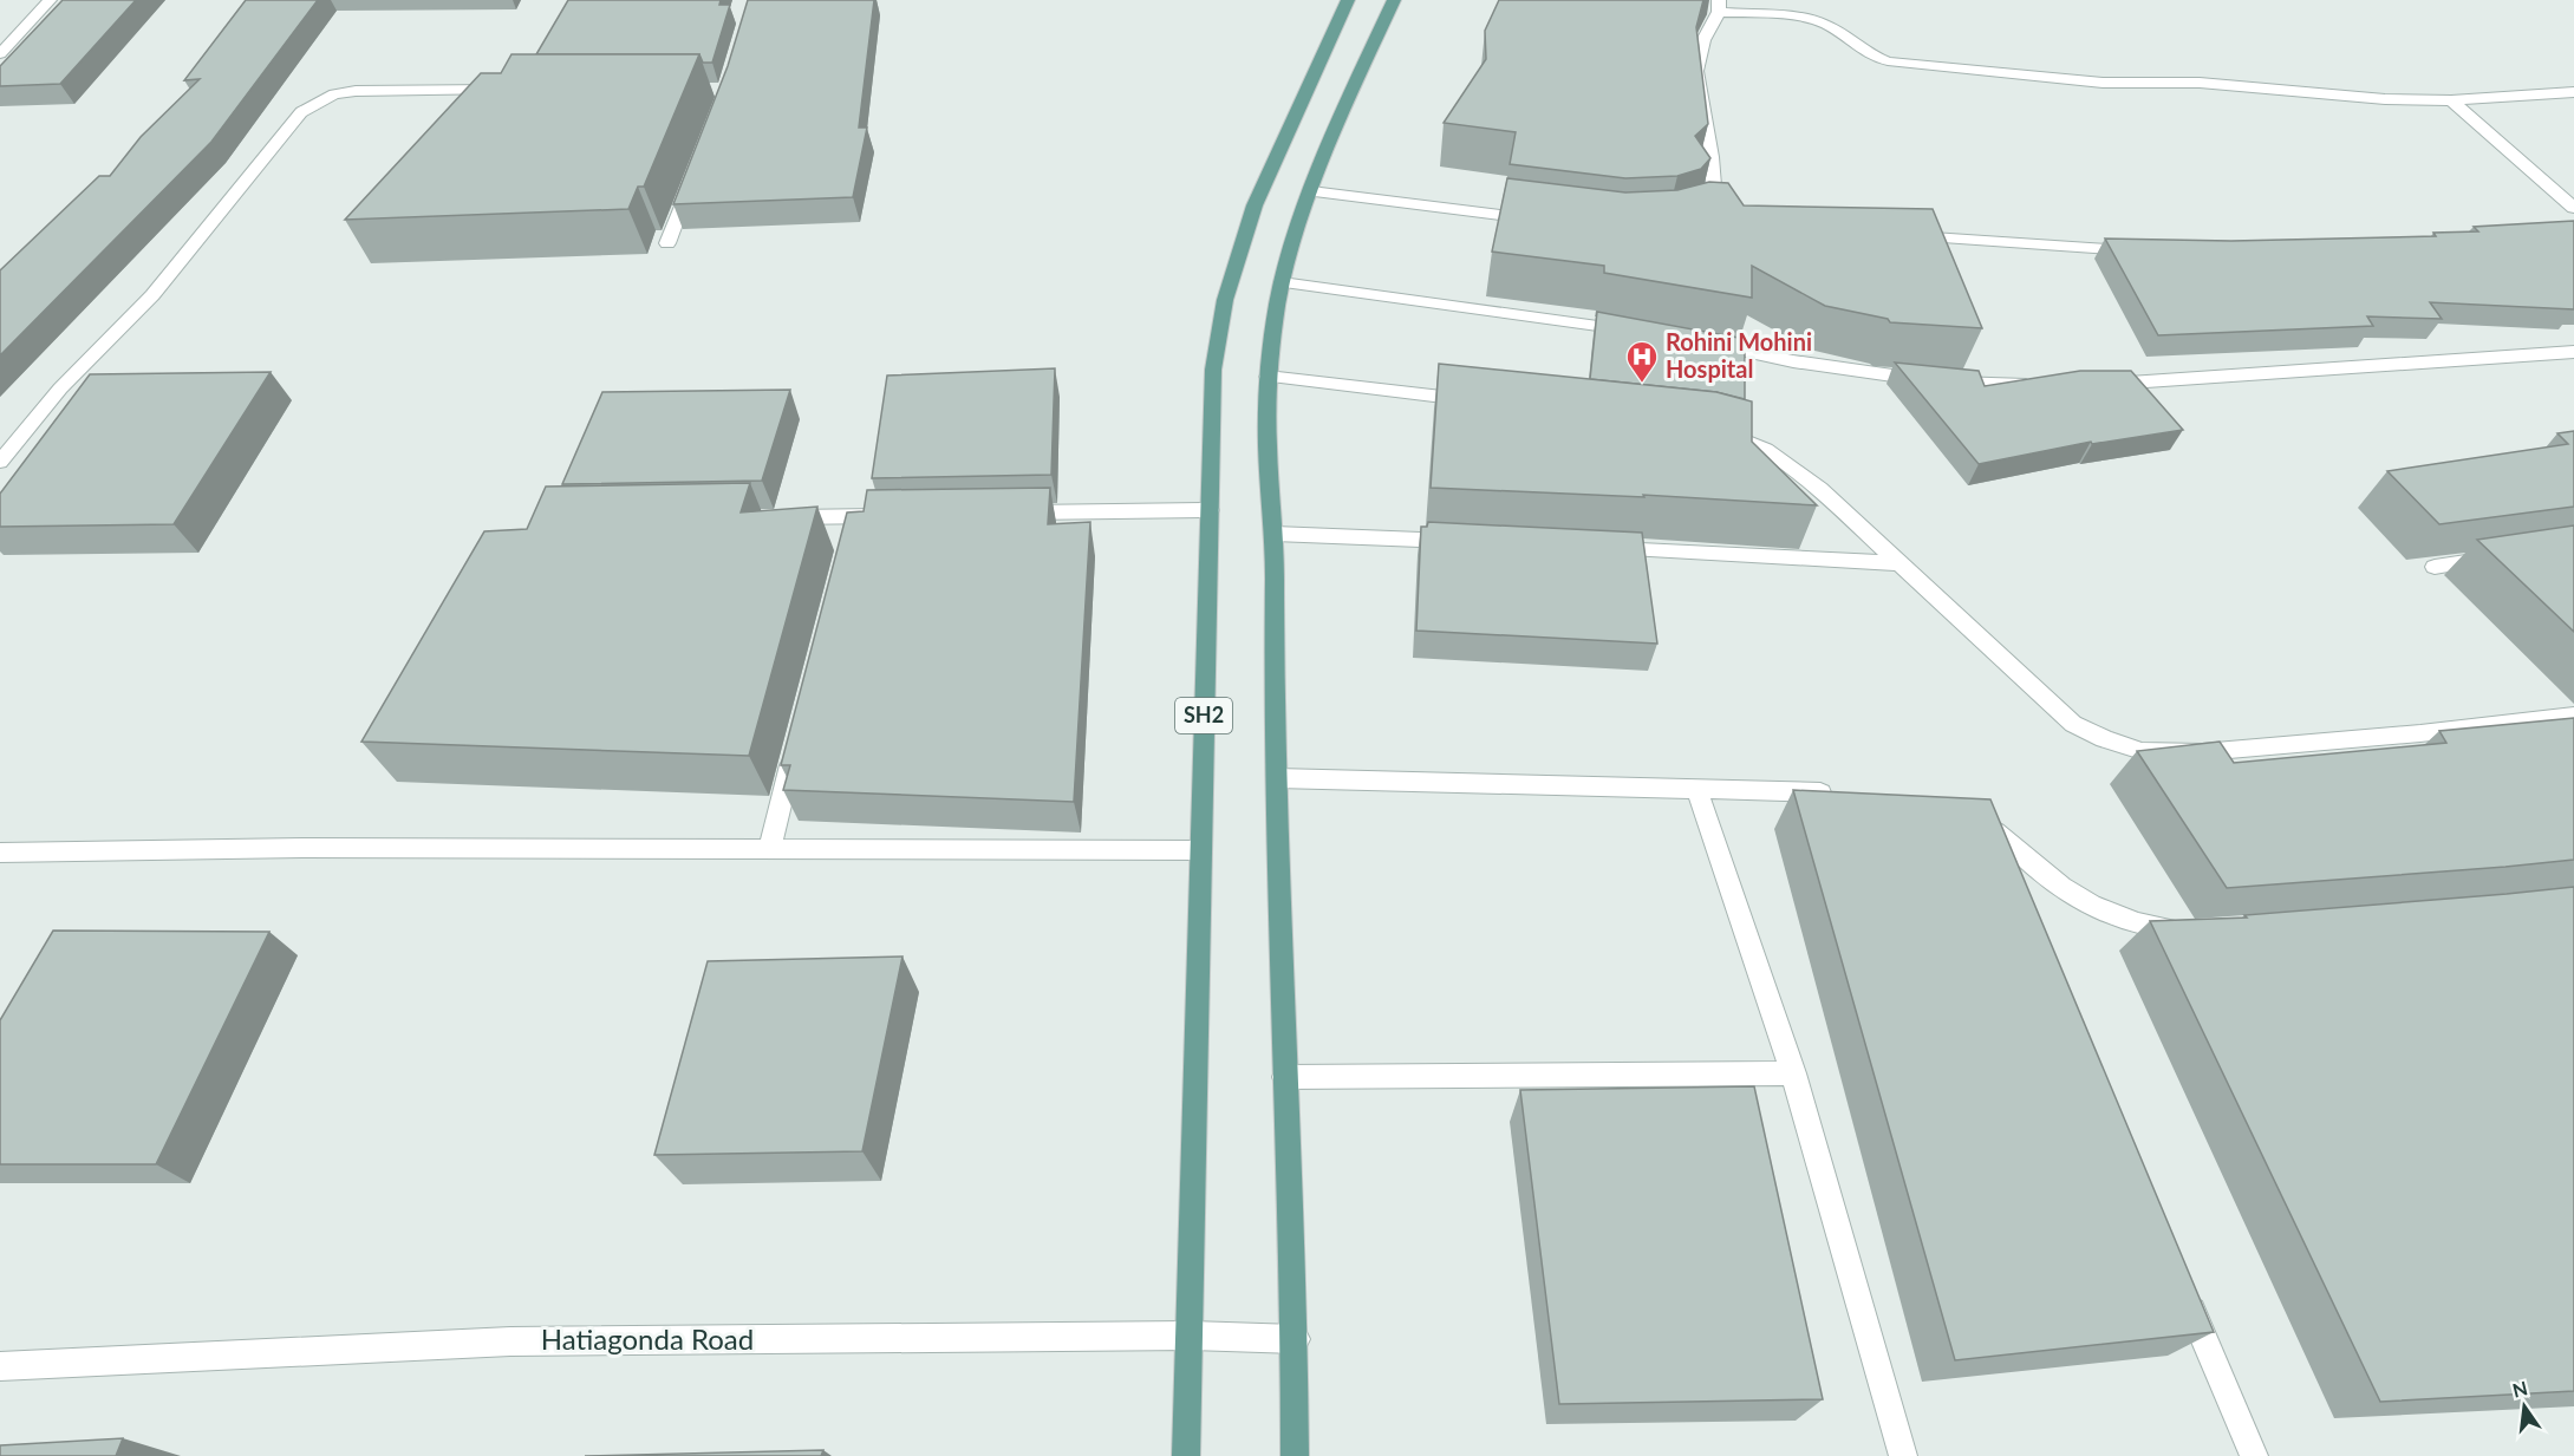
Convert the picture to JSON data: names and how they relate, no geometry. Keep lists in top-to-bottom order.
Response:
{
  "streets": {
    "main road": ["SH2"],
    "street": ["Hatiagonda Road"]
  },
  "crossings": [
    ["SH2", "Hatiagonda Road"]
  ],
  "places": {
    "hospital": ["Rohini Mohini Hospital"]
  },
  "north": "top"
}
